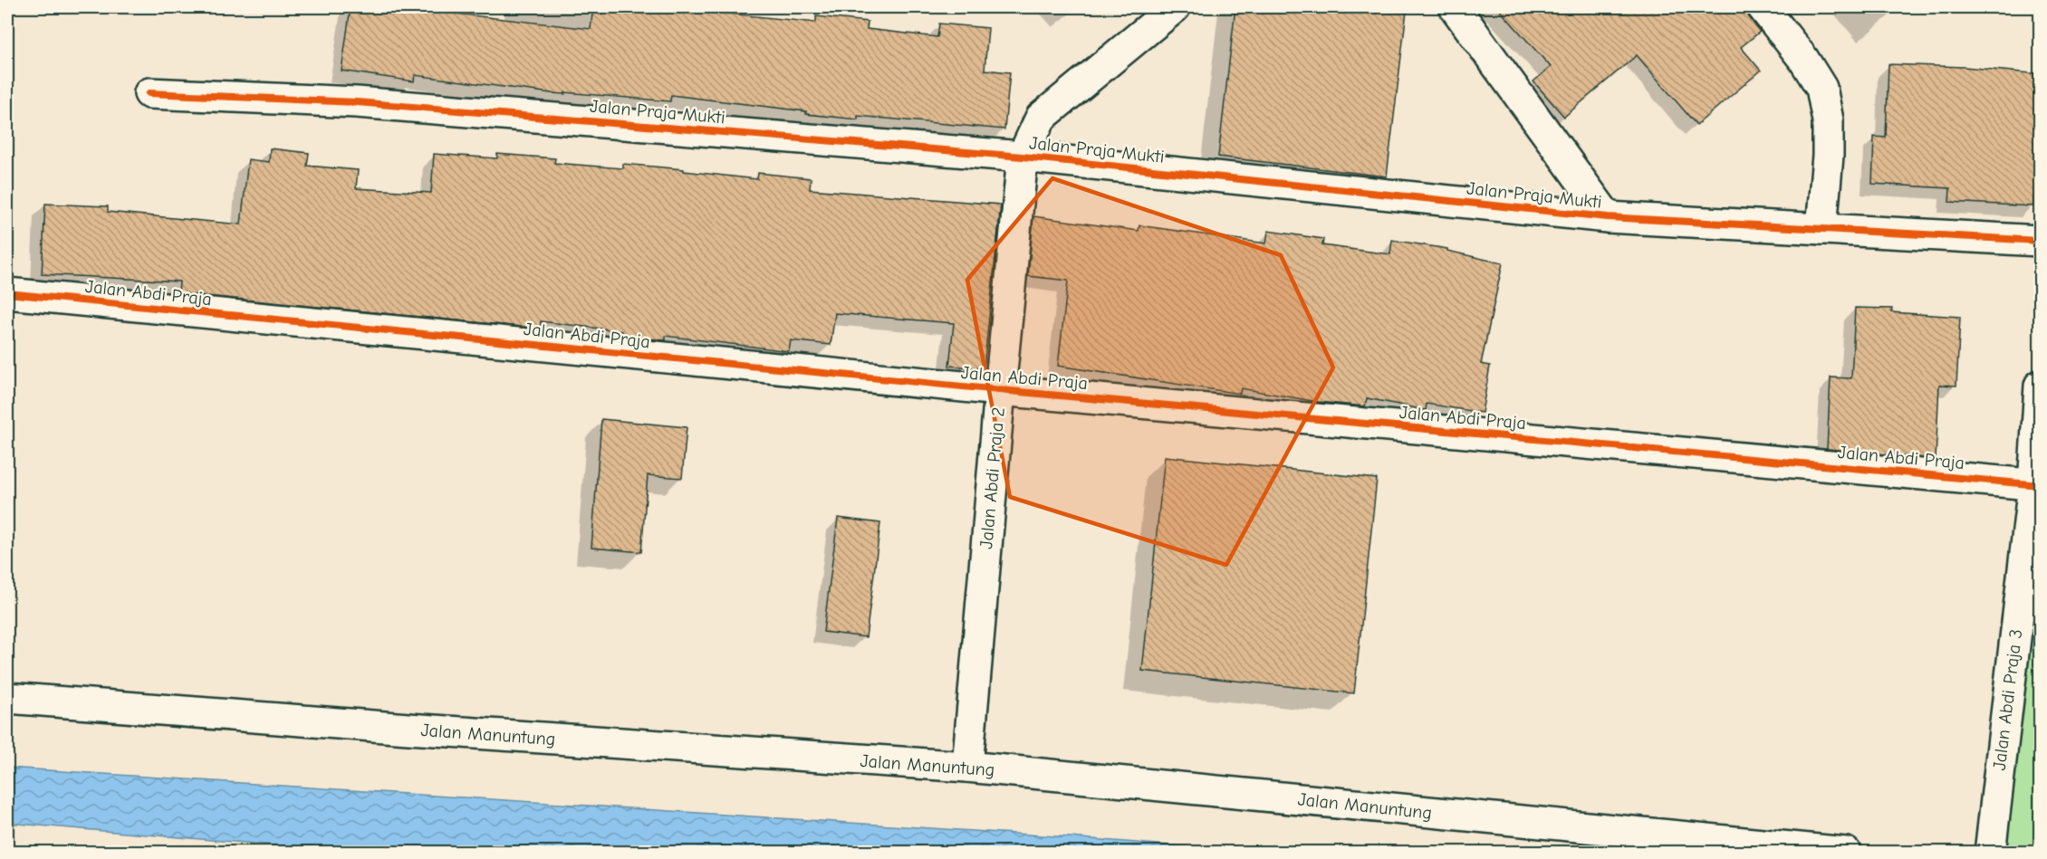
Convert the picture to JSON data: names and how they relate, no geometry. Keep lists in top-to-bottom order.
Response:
{
  "streets": {
    "street": [
      "Jalan Praja Mukti",
      "Jalan Abdi Praja",
      "Jalan Abdi Praja 2",
      "Jalan Abdi Praja 3",
      "Jalan Manuntung"
    ]
  },
  "crossings": [
    ["Jalan Praja Mukti", "Jalan Abdi Praja 2"],
    ["Jalan Abdi Praja", "Jalan Abdi Praja 2"],
    ["Jalan Abdi Praja", "Jalan Abdi Praja 3"],
    ["Jalan Abdi Praja 2", "Jalan Manuntung"]
  ]
}
